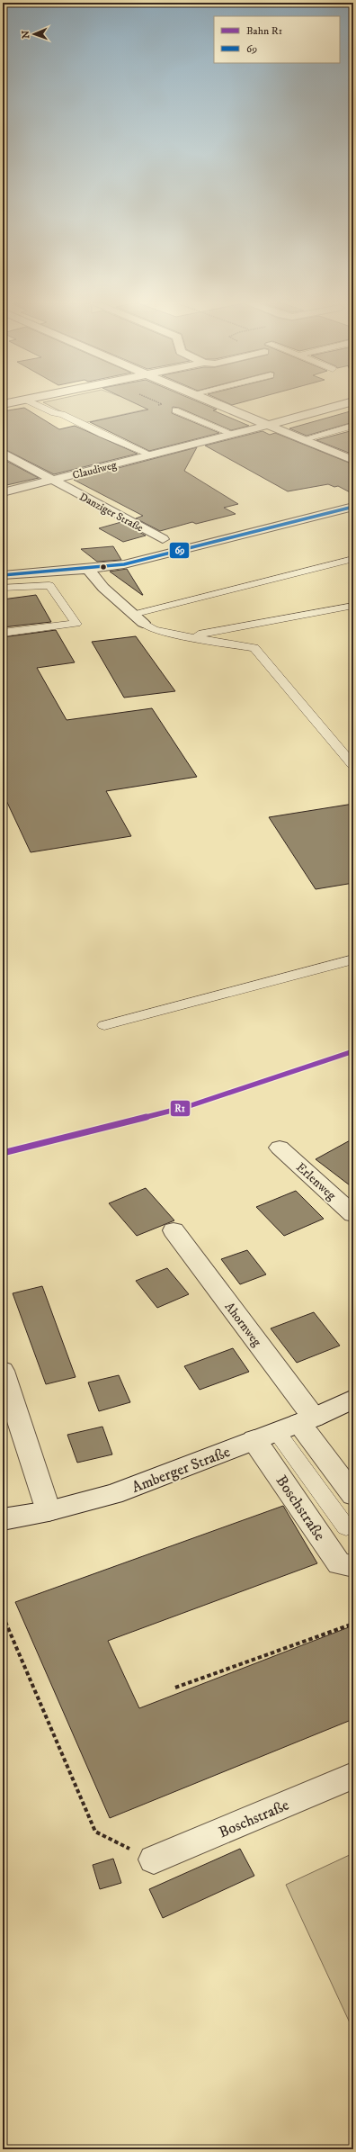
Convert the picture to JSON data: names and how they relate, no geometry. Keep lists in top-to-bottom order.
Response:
{
  "streets": {
    "street": [
      "Claudiweg",
      "Danziger Straße",
      "Erlenweg",
      "Ahornweg",
      "Amberger Straße",
      "Boschstraße"
    ]
  },
  "crossings": [
    ["Claudiweg", "Danziger Straße"],
    ["Ahornweg", "Amberger Straße"],
    ["Amberger Straße", "Boschstraße"]
  ],
  "lines": ["transit line 69", "rail line R1"],
  "legend": ["Bahn R1", "69"],
  "north": "left"
}
